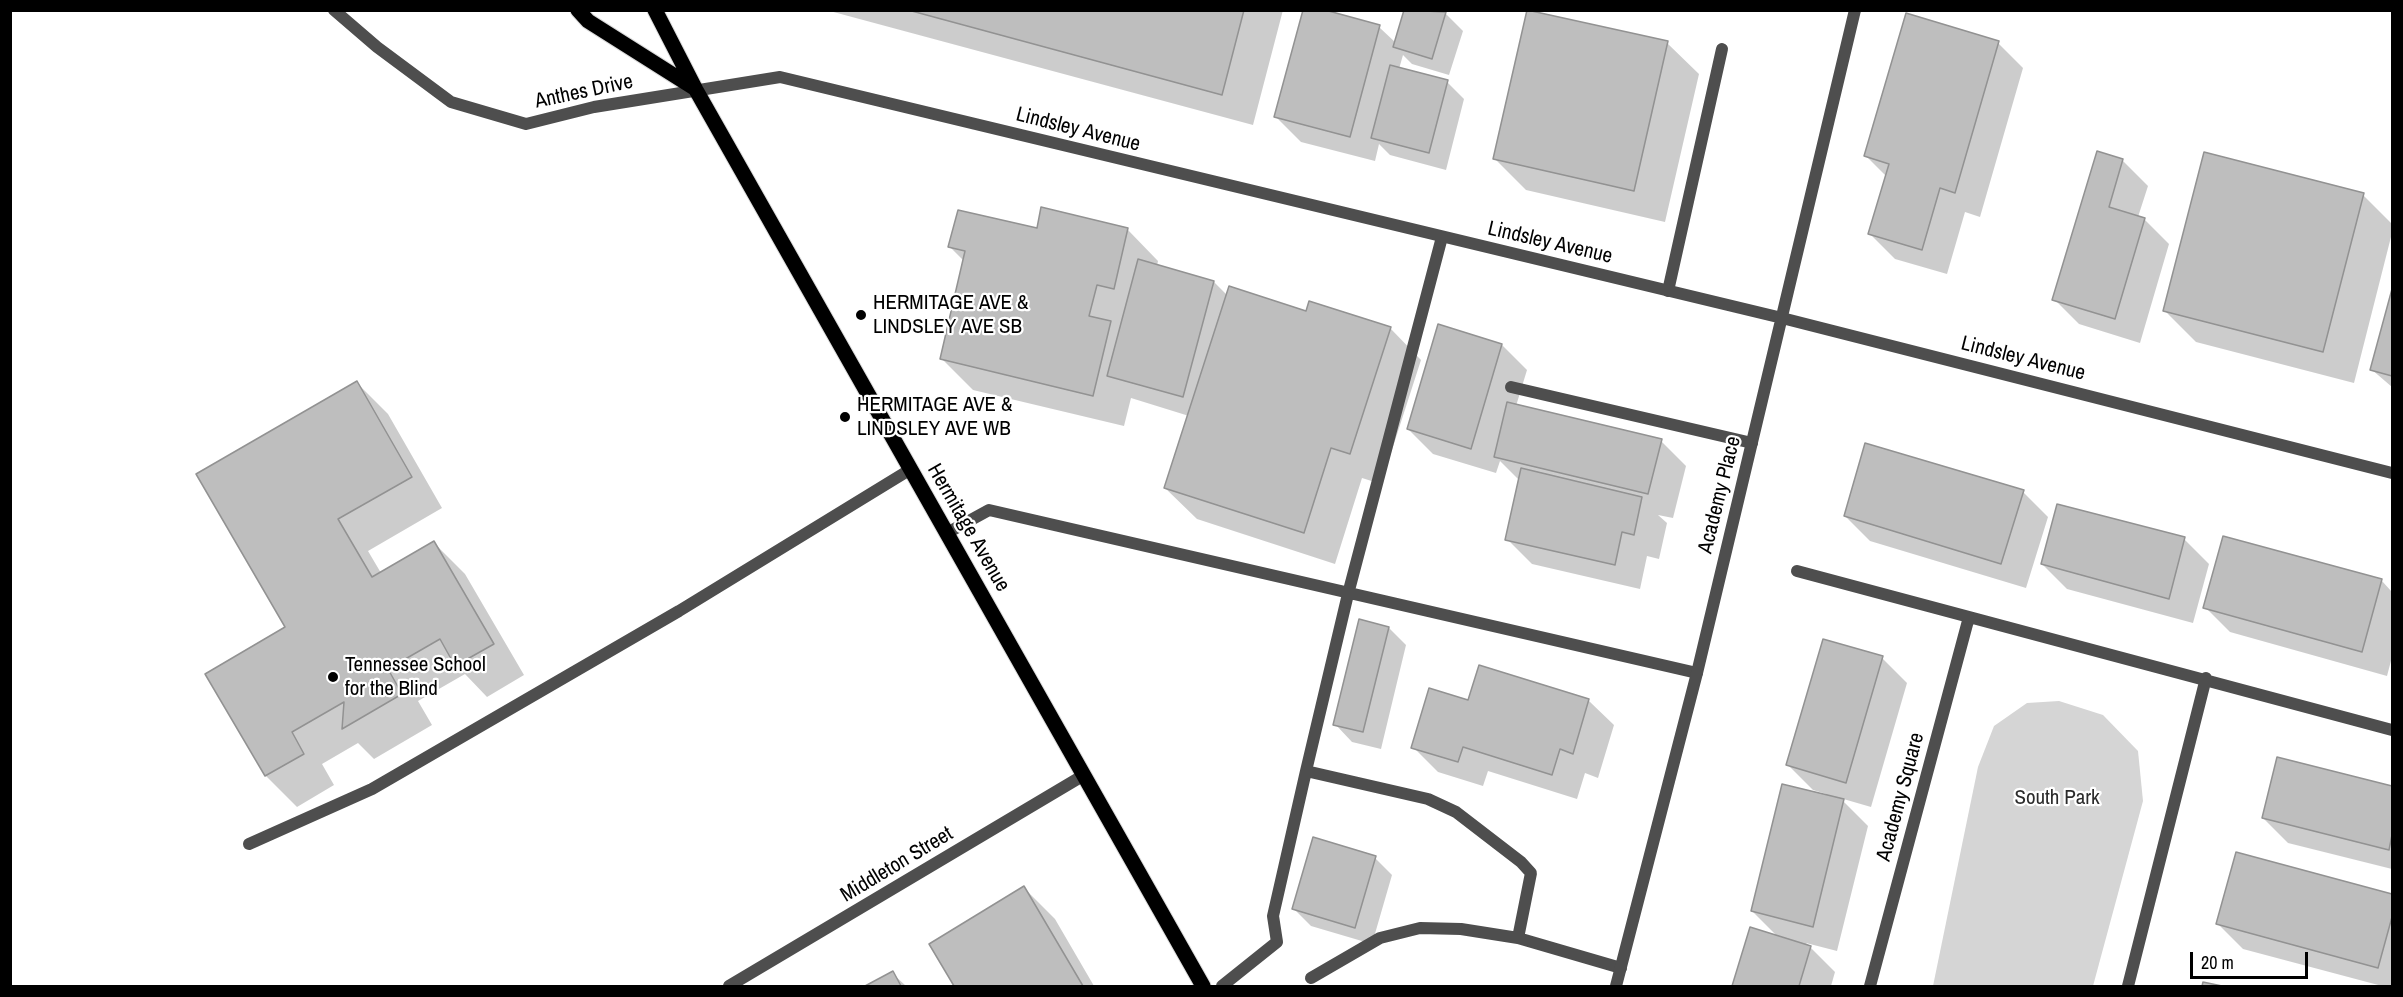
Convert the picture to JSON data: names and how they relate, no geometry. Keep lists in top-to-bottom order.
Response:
{
  "streets": {
    "main road": ["Hermitage Avenue"],
    "street": [
      "Anthes Drive",
      "Lindsley Avenue",
      "Academy Place",
      "Academy Square",
      "Middleton Street"
    ]
  },
  "crossings": [
    ["Anthes Drive", "Lindsley Avenue"],
    ["Anthes Drive", "Hermitage Avenue"],
    ["Lindsley Avenue", "Academy Place"],
    ["Lindsley Avenue", "Hermitage Avenue"],
    ["Hermitage Avenue", "Middleton Street"]
  ],
  "parks": ["South Park"],
  "places": ["HERMITAGE AVE & LINDSLEY AVE SB", "HERMITAGE AVE & LINDSLEY AVE WB", "Tennessee School for the Blind"],
  "scale_bar": "20 m"
}
